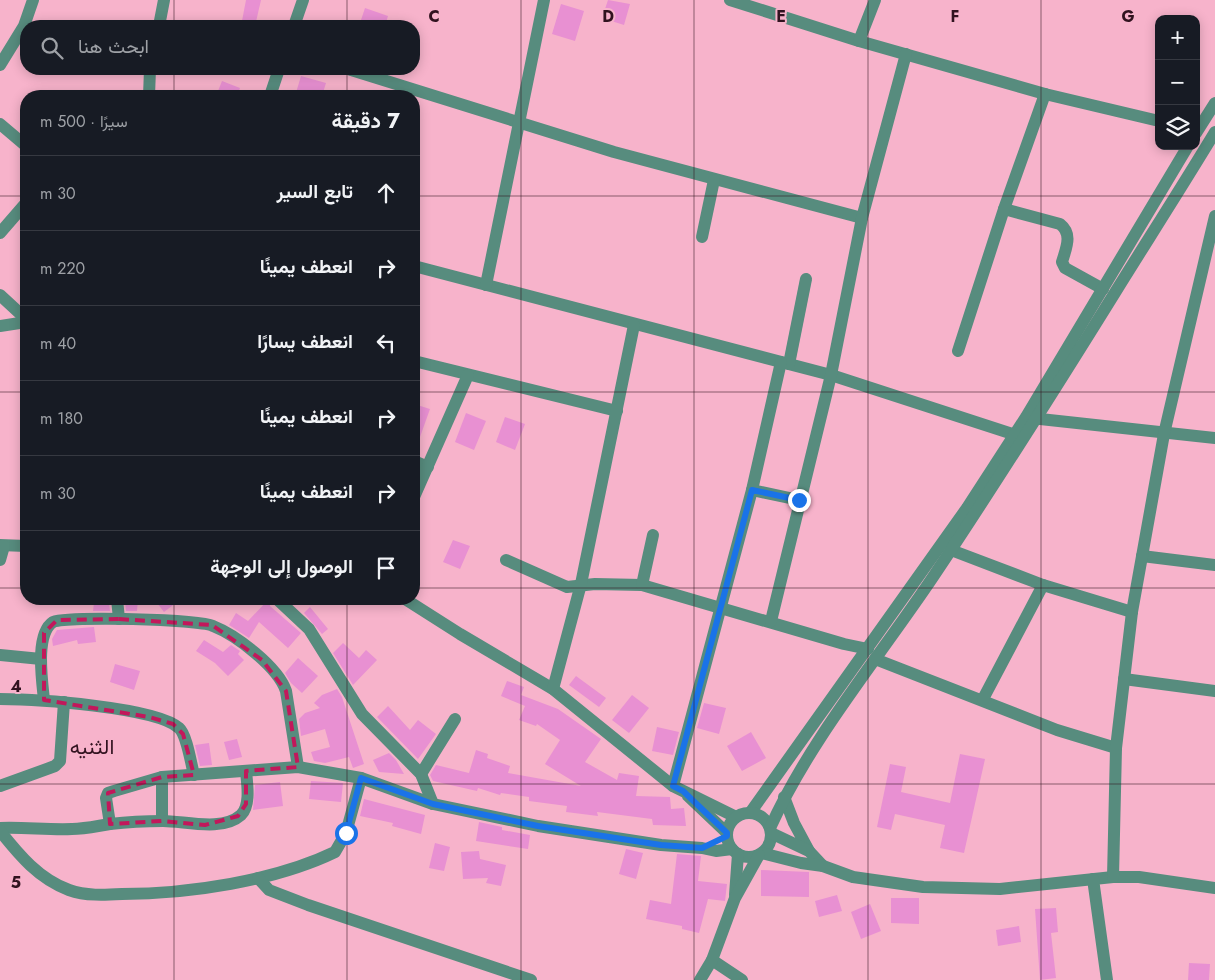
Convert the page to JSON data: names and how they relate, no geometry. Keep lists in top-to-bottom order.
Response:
{
  "districts": ["الثنيه"],
  "page": {
    "map_buttons": ["+", "−"],
    "search": "ابحث هنا",
    "heading": ["7 دقيقة", "سيرًا · 500 m"],
    "list": [
      ["تابع السير", "30 m"],
      ["انعطف يمينًا", "220 m"],
      ["انعطف يسارًا", "40 m"],
      ["انعطف يمينًا", "180 m"],
      ["انعطف يمينًا", "30 m"],
      "الوصول إلى الوجهة"
    ]
  },
  "grid": {
    "columns": [
      "C",
      "D",
      "E",
      "F",
      "G"
    ],
    "rows": ["4", "5"]
  }
}
